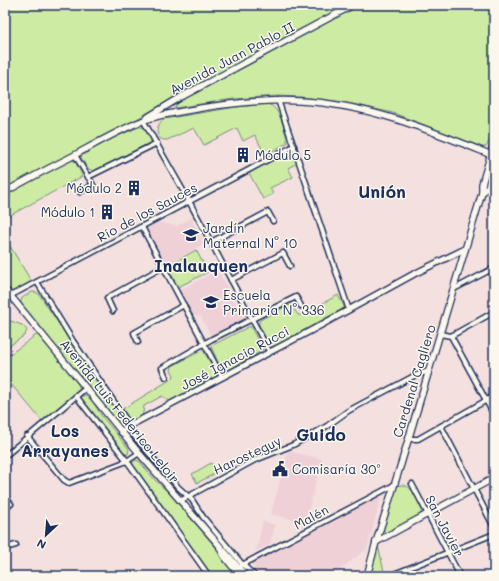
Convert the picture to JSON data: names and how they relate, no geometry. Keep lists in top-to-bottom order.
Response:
{
  "streets": {
    "main road": ["Avenida Juan Pablo II", "Cardenal Cagliero", "Avenida Luis Federico Leloir"],
    "street": [
      "Río de los Sauces",
      "José Ignacio Rucci",
      "Harosteguy",
      "Malén",
      "San Javier"
    ]
  },
  "crossings": [
    ["Río de los Sauces", "Avenida Luis Federico Leloir"],
    ["José Ignacio Rucci", "Cardenal Cagliero"],
    ["José Ignacio Rucci", "Avenida Luis Federico Leloir"],
    ["Cardenal Cagliero", "Harosteguy"],
    ["Cardenal Cagliero", "Malén"],
    ["Avenida Luis Federico Leloir", "Harosteguy"],
    ["Avenida Luis Federico Leloir", "Malén"]
  ],
  "districts": [
    "Unión",
    "Inalauquen",
    "Los Arrayanes",
    "Guido"
  ],
  "places": {
    "building": ["Módulo 5", "Módulo 2", "Módulo 1"],
    "school or university": ["Jardín Maternal N° 10", "Escuela Primaria N° 336"],
    "public building": ["Comisaría 30º"]
  },
  "north": "bottom left"
}
